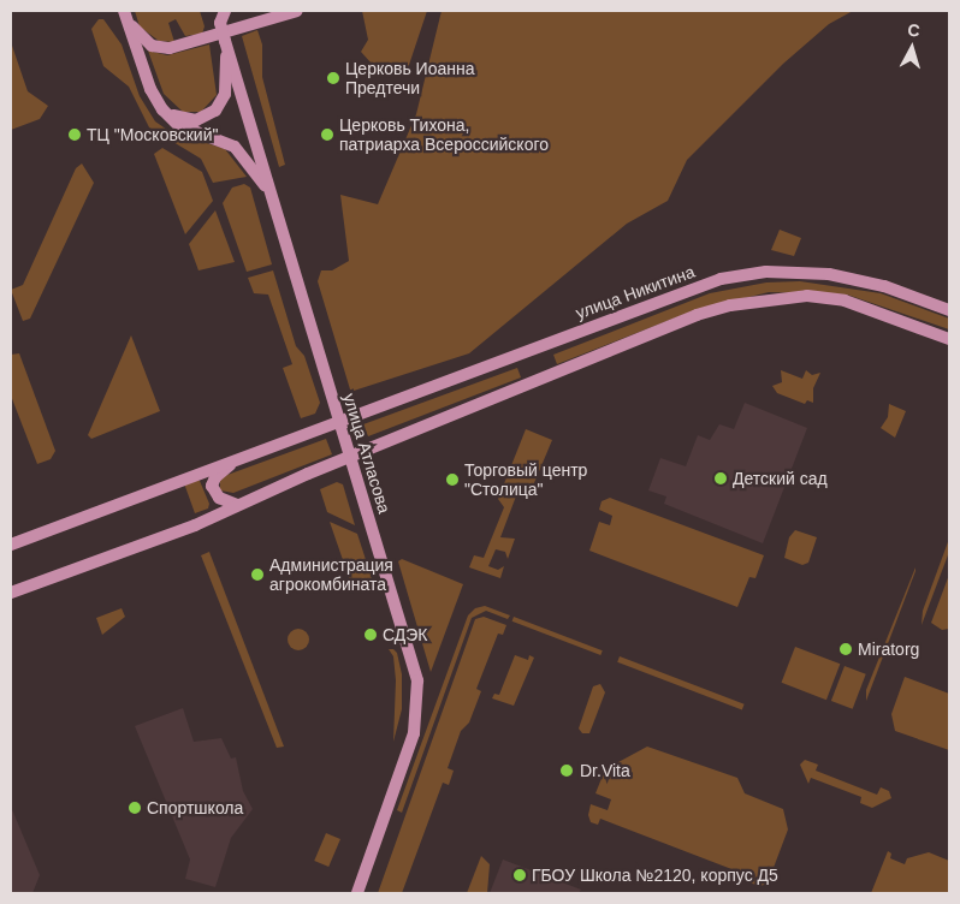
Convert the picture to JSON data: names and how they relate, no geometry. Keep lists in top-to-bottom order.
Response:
{
  "streets": {
    "street": ["улица Никитина", "улица Атласова"]
  },
  "crossings": [
    ["улица Никитина", "улица Атласова"]
  ],
  "places": [
    "Церковь Иоанна Предтечи",
    "ТЦ \"Московский\"",
    "Церковь Тихона, патриарха Всероссийского",
    "Детский сад",
    "Торговый центр \"Столица\"",
    "Администрация агрокомбината",
    "СДЭК",
    "Miratorg",
    "Dr.Vita",
    "Спортшкола",
    "ГБОУ Школа №2120, корпус Д5"
  ],
  "north": "top"
}
